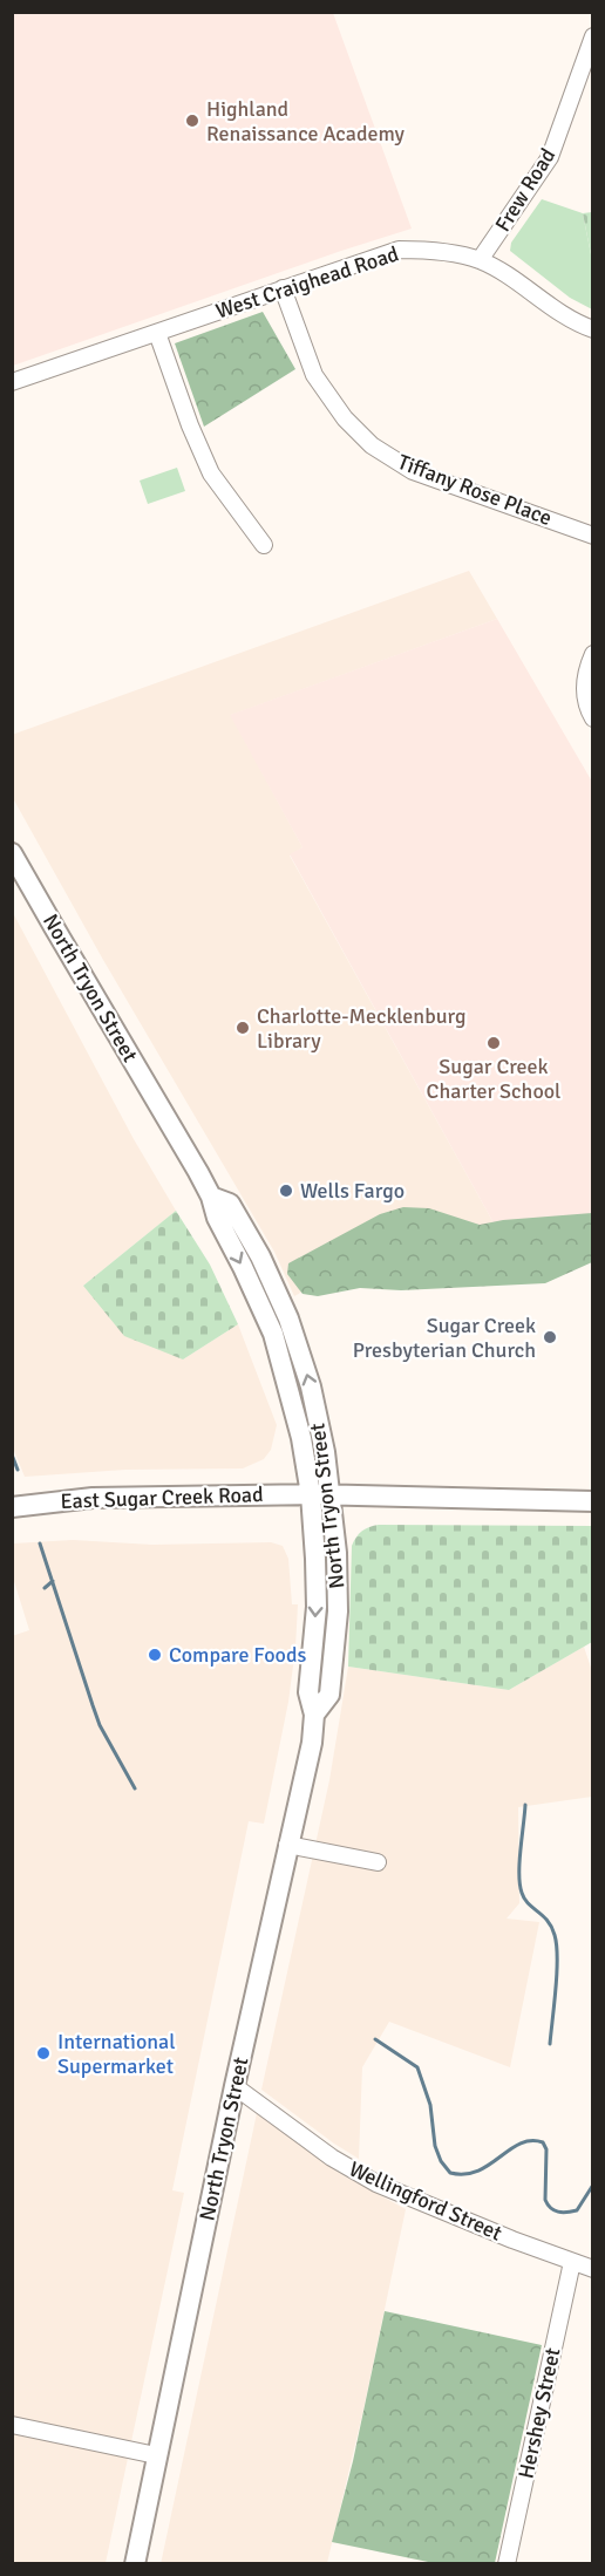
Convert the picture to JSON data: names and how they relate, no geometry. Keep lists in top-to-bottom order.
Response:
{
  "streets": {
    "main road": ["North Tryon Street", "East Sugar Creek Road"],
    "street": [
      "Frew Road",
      "West Craighead Road",
      "Tiffany Rose Place",
      "Wellingford Street",
      "Hershey Street"
    ]
  },
  "crossings": [
    ["Frew Road", "West Craighead Road"],
    ["West Craighead Road", "Tiffany Rose Place"],
    ["North Tryon Street", "East Sugar Creek Road"],
    ["North Tryon Street", "Wellingford Street"],
    ["Wellingford Street", "Hershey Street"]
  ],
  "places": [
    "Highland Renaissance Academy",
    "Charlotte-Mecklenburg Library",
    "Sugar Creek Charter School",
    "Wells Fargo",
    "Sugar Creek Presbyterian Church",
    "Compare Foods",
    "International Supermarket"
  ]
}
